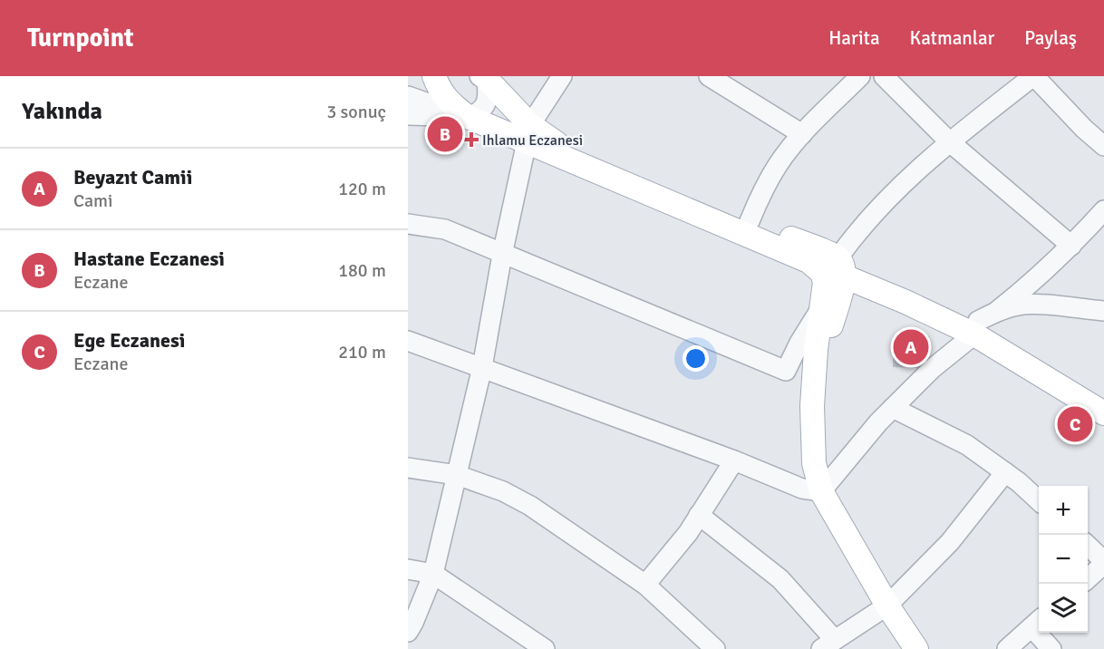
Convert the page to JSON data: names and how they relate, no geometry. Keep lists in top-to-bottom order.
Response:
{
  "places": {
    "health": ["Ihlamu Eczanesi"]
  },
  "page": {
    "header": "Turnpoint",
    "nav": ["Harita", "Katmanlar", "Paylaş"],
    "heading": ["Yakında", "3 sonuç"],
    "pins": ["B", "A", "C"],
    "list": [
      {
        "mark": "A",
        "name": "Beyazıt Camii",
        "note": "Cami",
        "value": "120 m"
      },
      {
        "mark": "B",
        "name": "Hastane Eczanesi",
        "note": "Eczane",
        "value": "180 m"
      },
      {
        "mark": "C",
        "name": "Ege Eczanesi",
        "note": "Eczane",
        "value": "210 m"
      }
    ],
    "map_buttons": ["+", "−"]
  }
}
